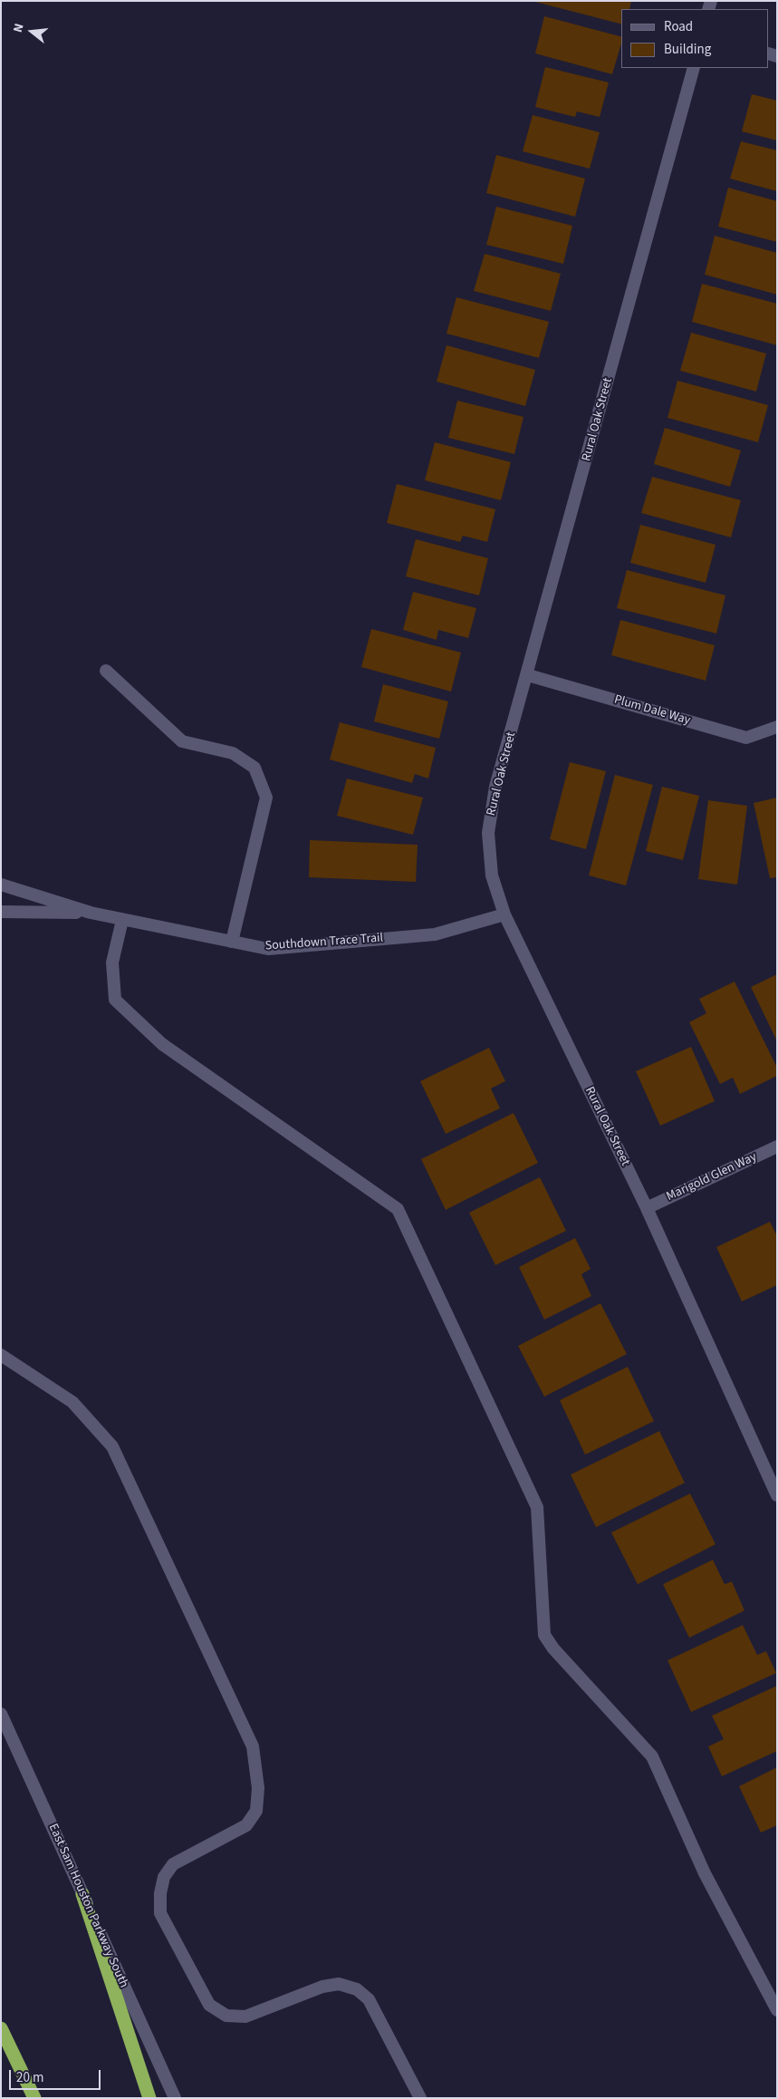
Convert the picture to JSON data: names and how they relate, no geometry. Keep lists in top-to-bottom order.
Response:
{
  "streets": {
    "street": [
      "Rural Oak Street",
      "Plum Dale Way",
      "Southdown Trace Trail",
      "Marigold Glen Way",
      "East Sam Houston Parkway South"
    ]
  },
  "crossings": [
    ["Rural Oak Street", "Plum Dale Way"],
    ["Rural Oak Street", "Southdown Trace Trail"],
    ["Rural Oak Street", "Marigold Glen Way"]
  ],
  "legend": ["Road", "Building"],
  "scale_bar": "20 m",
  "north": "left"
}
